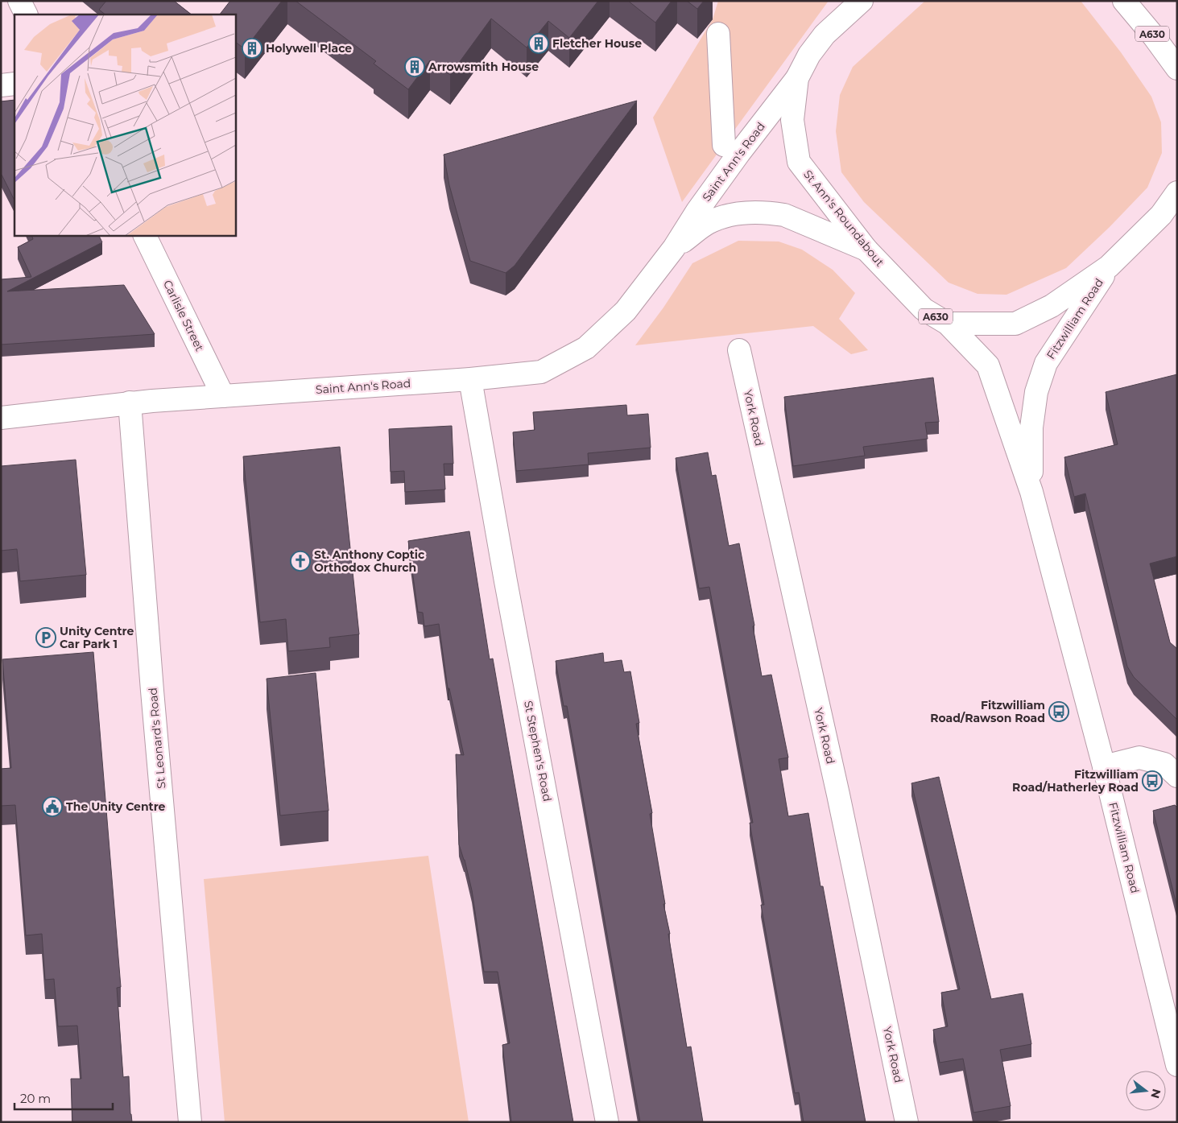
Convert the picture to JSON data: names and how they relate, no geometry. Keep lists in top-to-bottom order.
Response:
{
  "streets": {
    "street": [
      "A630",
      "Saint Ann's Road",
      "St Ann's Roundabout",
      "Carlisle Street",
      "Fitzwilliam Road",
      "York Road",
      "St Leonard's Road",
      "St Stephen's Road"
    ]
  },
  "crossings": [
    ["A630", "St Ann's Roundabout"],
    ["A630", "Fitzwilliam Road"],
    ["Saint Ann's Road", "St Ann's Roundabout"],
    ["Saint Ann's Road", "Carlisle Street"],
    ["Saint Ann's Road", "St Leonard's Road"],
    ["Saint Ann's Road", "St Stephen's Road"],
    ["St Ann's Roundabout", "Fitzwilliam Road"]
  ],
  "places": {
    "building": ["Fletcher House", "Holywell Place", "Arrowsmith House"],
    "church": ["St. Anthony Coptic Orthodox Church"],
    "parking": ["Unity Centre Car Park 1"],
    "bus stop": ["Fitzwilliam Road/Rawson Road", "Fitzwilliam Road/Hatherley Road"],
    "public building": ["The Unity Centre"]
  },
  "scale_bar": "20 m",
  "north": "right"
}
